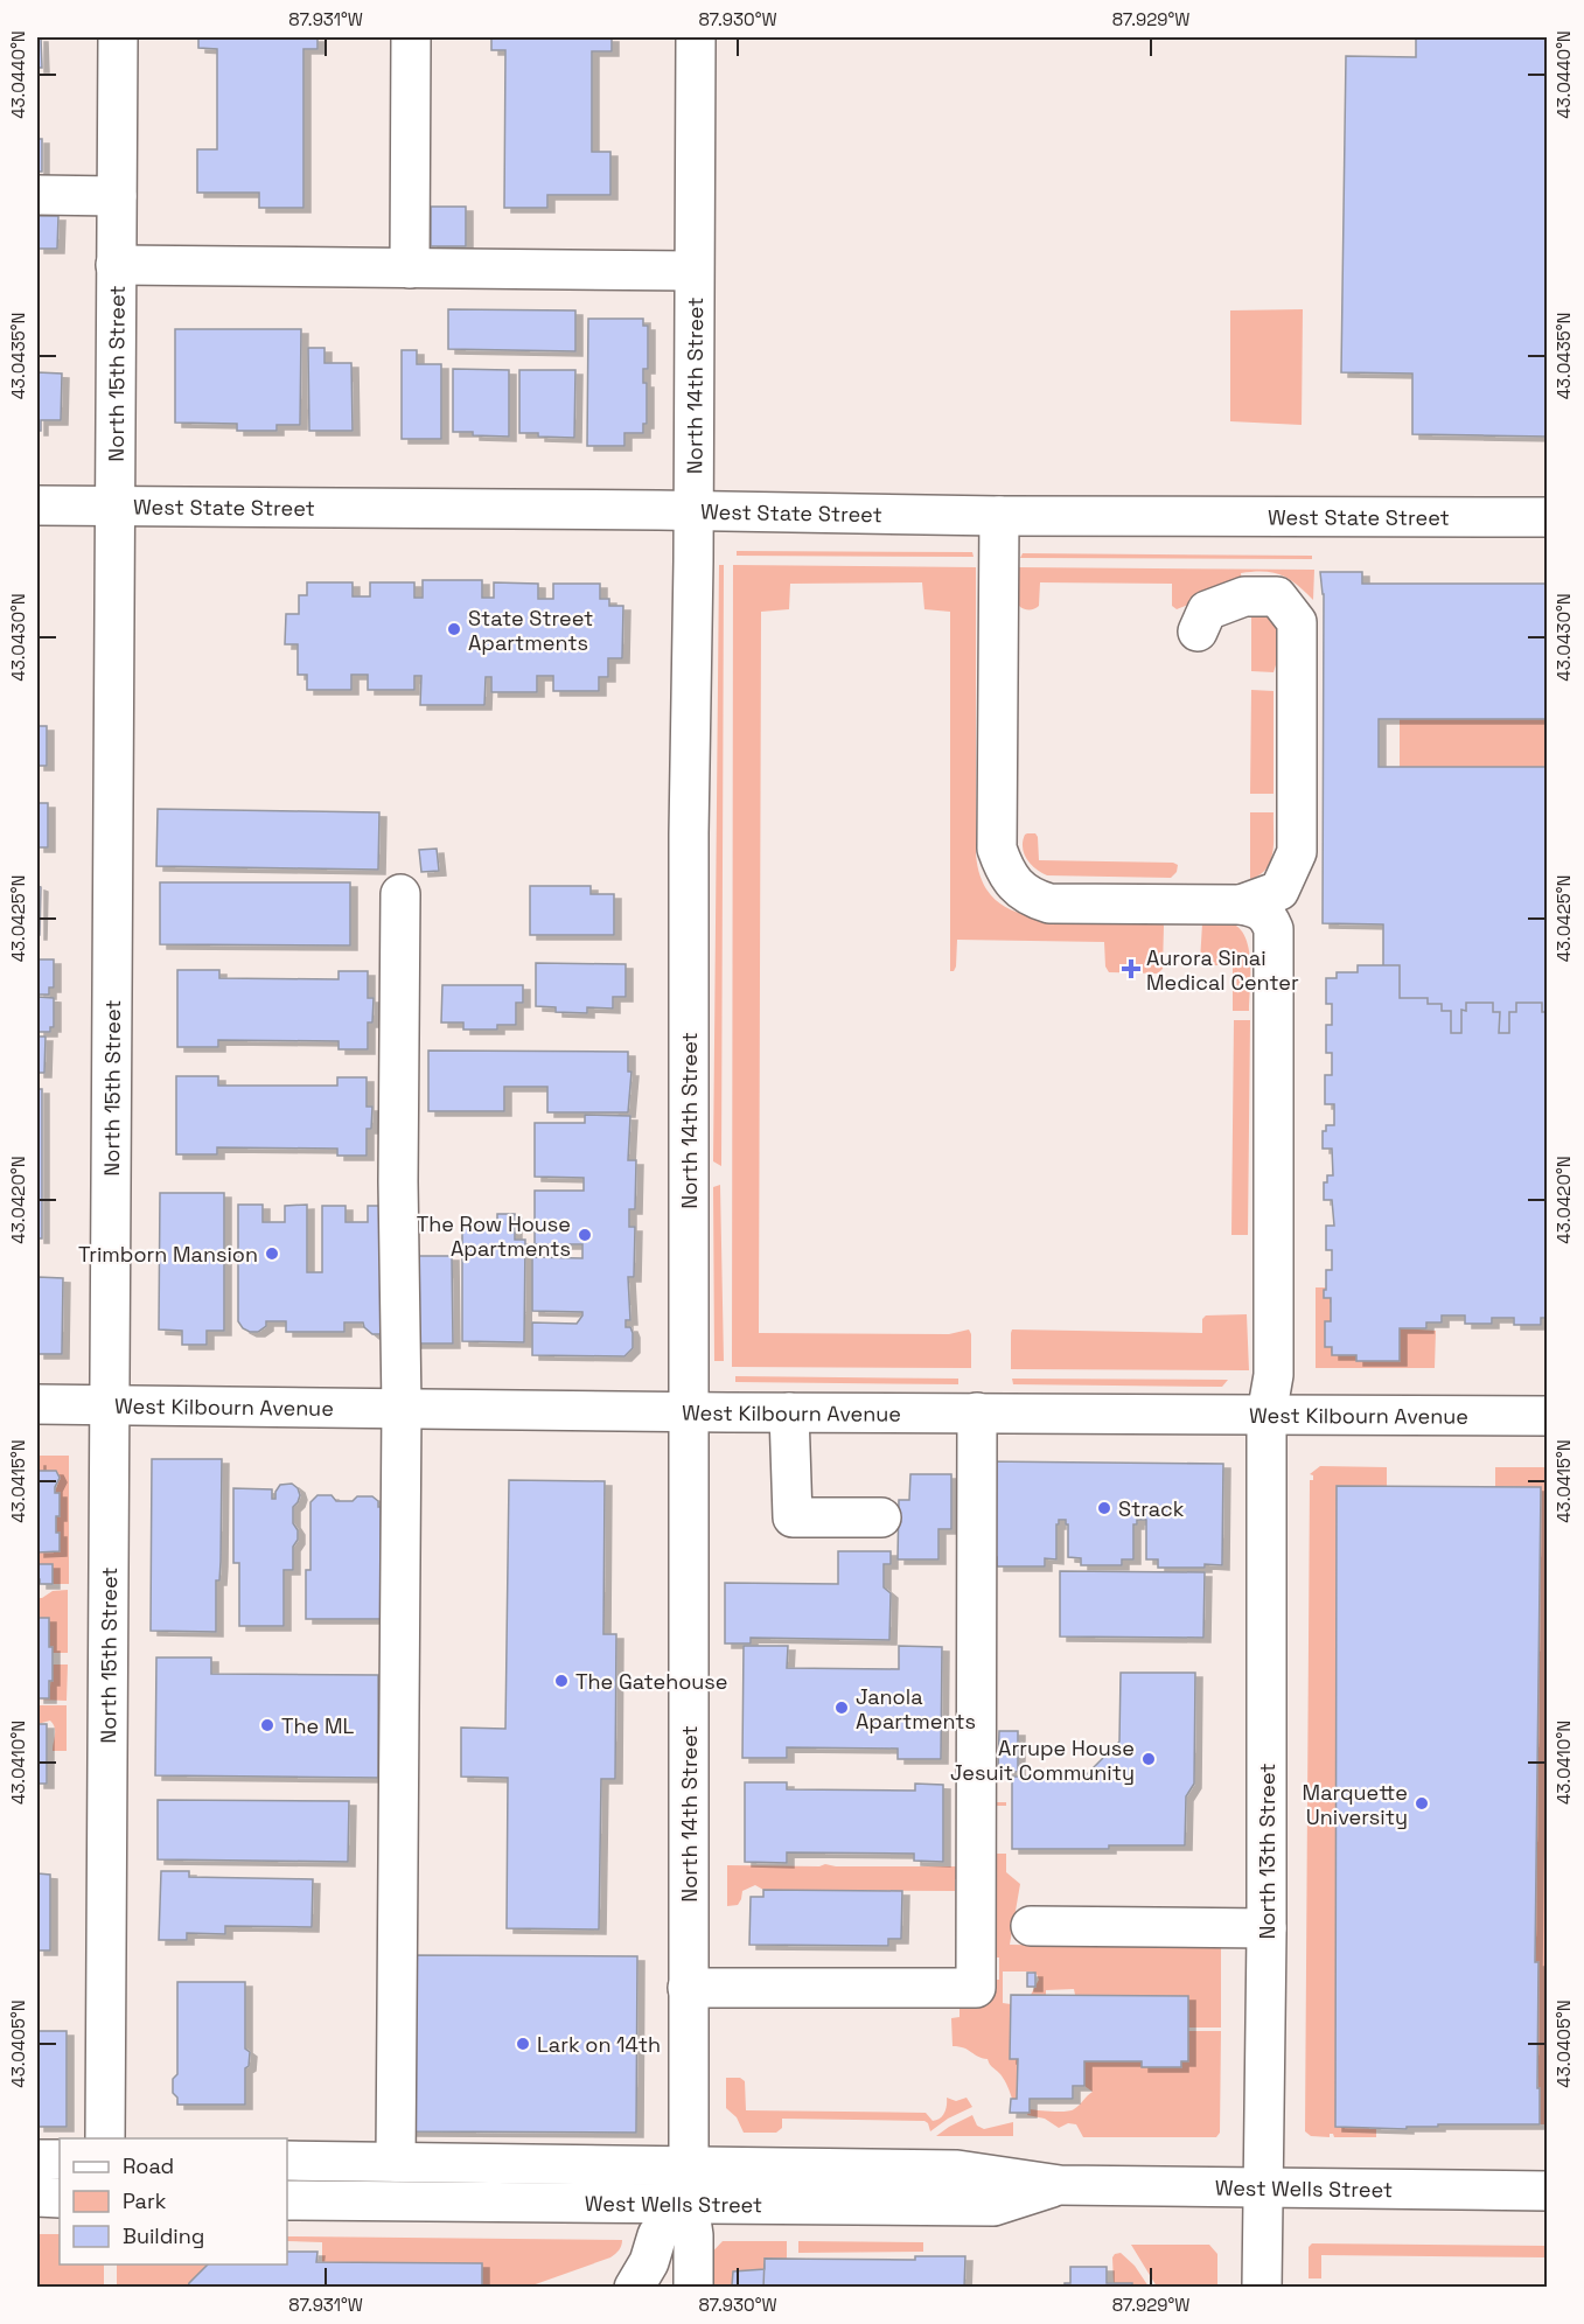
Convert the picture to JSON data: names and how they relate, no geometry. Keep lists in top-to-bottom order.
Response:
{
  "streets": {
    "street": [
      "North 15th Street",
      "North 14th Street",
      "West State Street",
      "West Kilbourn Avenue",
      "North 13th Street",
      "West Wells Street"
    ]
  },
  "crossings": [
    ["North 15th Street", "West State Street"],
    ["North 15th Street", "West Kilbourn Avenue"],
    ["North 14th Street", "West State Street"],
    ["North 14th Street", "West Kilbourn Avenue"],
    ["North 14th Street", "West Wells Street"],
    ["West Kilbourn Avenue", "North 13th Street"],
    ["North 13th Street", "West Wells Street"]
  ],
  "places": {
    "other": [
      "State Street Apartments",
      "The Row House Apartments",
      "Trimborn Mansion",
      "Strack",
      "The Gatehouse",
      "Janola Apartments",
      "The ML",
      "Arrupe House Jesuit Community",
      "Marquette University",
      "Lark on 14th"
    ],
    "health": ["Aurora Sinai Medical Center"]
  },
  "legend": ["Road", "Park", "Building"],
  "coordinates": [
    "87.931°W",
    "87.930°W",
    "87.929°W",
    "43.0440°N",
    "43.0435°N",
    "43.0430°N",
    "43.0425°N",
    "43.0420°N",
    "43.0415°N",
    "43.0410°N",
    "43.0405°N"
  ]
}
